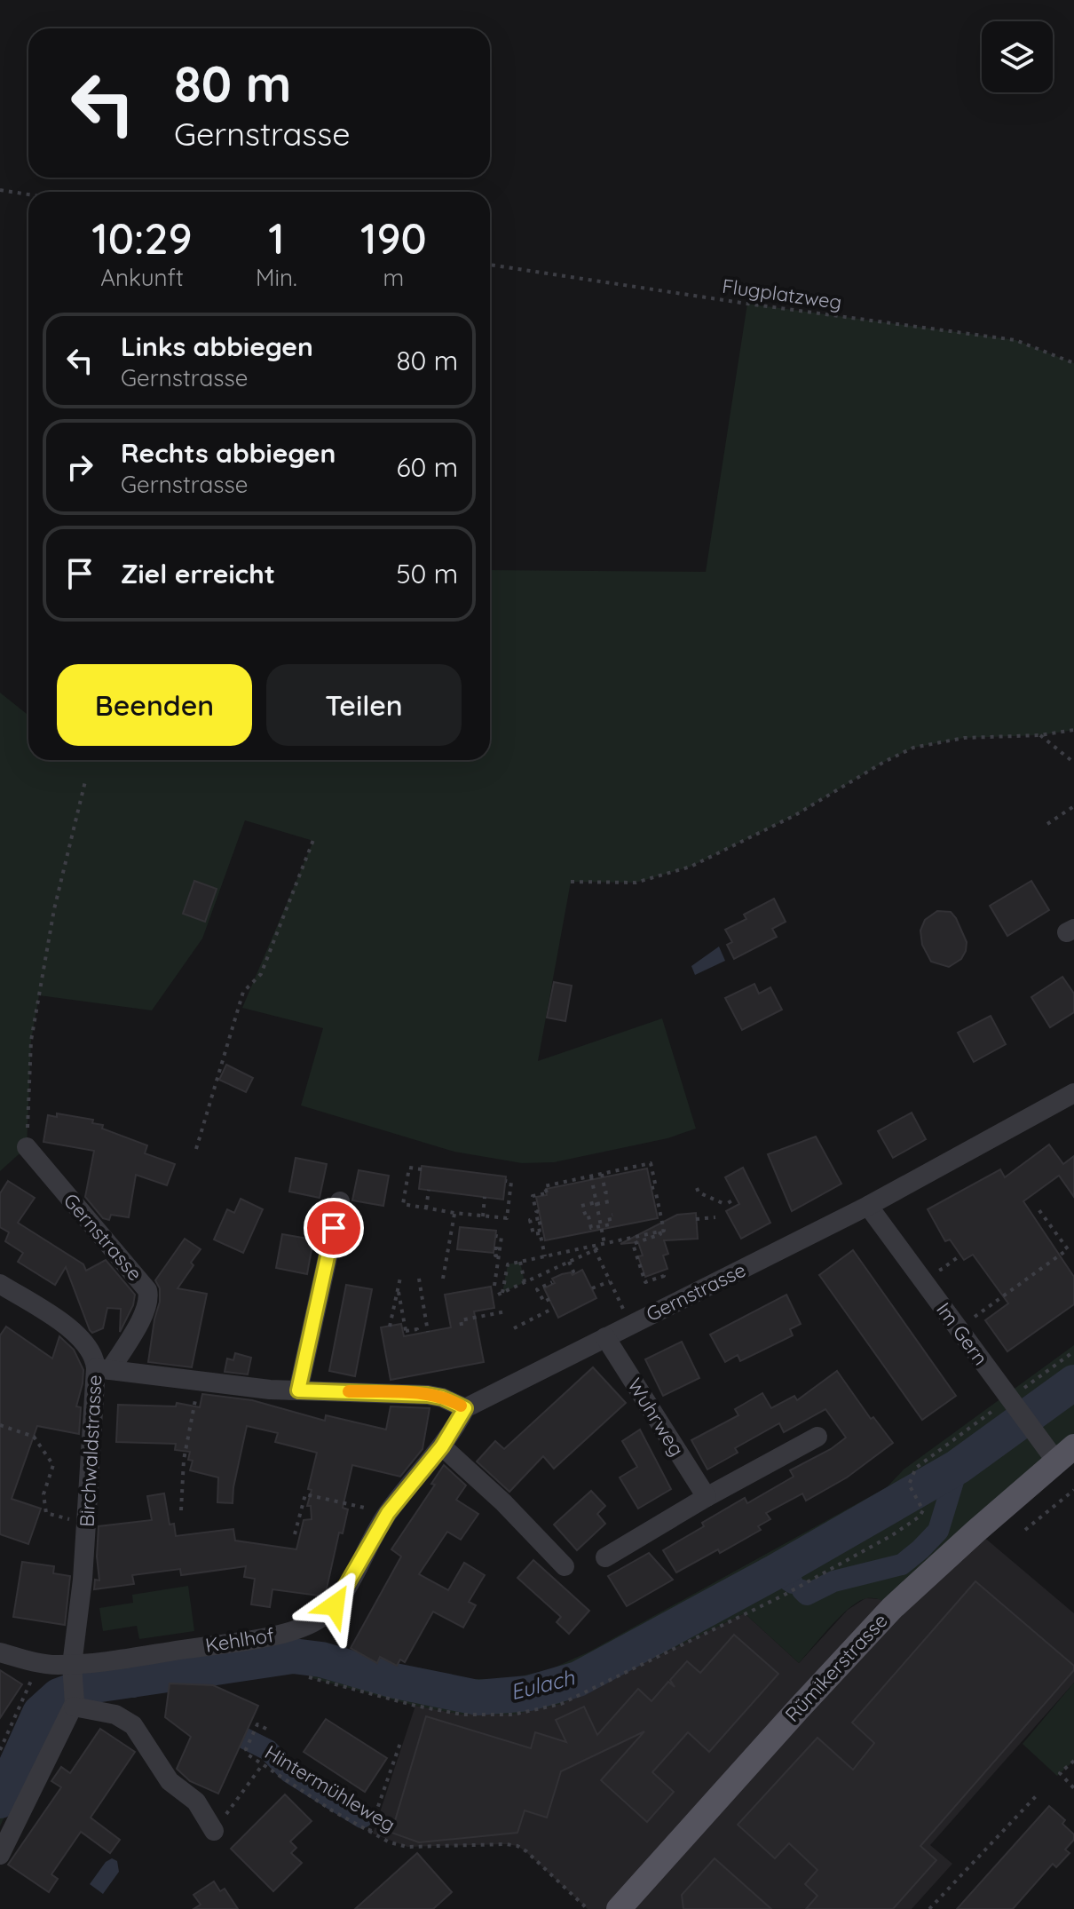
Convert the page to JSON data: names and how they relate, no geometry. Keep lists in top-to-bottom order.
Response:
{
  "streets": {
    "main road": ["Rümikerstrasse"],
    "street": [
      "Gernstrasse",
      "Im Gern",
      "Wuhrweg",
      "Birchwaldstrasse",
      "Kehlhof"
    ],
    "path": ["Flugplatzweg", "Hintermühleweg"]
  },
  "crossings": [
    ["Gernstrasse", "Im Gern"],
    ["Gernstrasse", "Wuhrweg"],
    ["Gernstrasse", "Birchwaldstrasse"],
    ["Gernstrasse", "Kehlhof"],
    ["Im Gern", "Rümikerstrasse"],
    ["Birchwaldstrasse", "Kehlhof"]
  ],
  "water": ["Eulach"],
  "page": {
    "turn": ["80 m", "Gernstrasse"],
    "eta": [
      "10:29",
      "Ankunft",
      "1",
      "Min.",
      "190",
      "m"
    ],
    "list": [
      {
        "name": "Links abbiegen",
        "note": "Gernstrasse",
        "value": "80 m"
      },
      {
        "name": "Rechts abbiegen",
        "note": "Gernstrasse",
        "value": "60 m"
      },
      {
        "name": "Ziel erreicht",
        "value": "50 m"
      }
    ],
    "buttons": ["Beenden", "Teilen"]
  }
}
